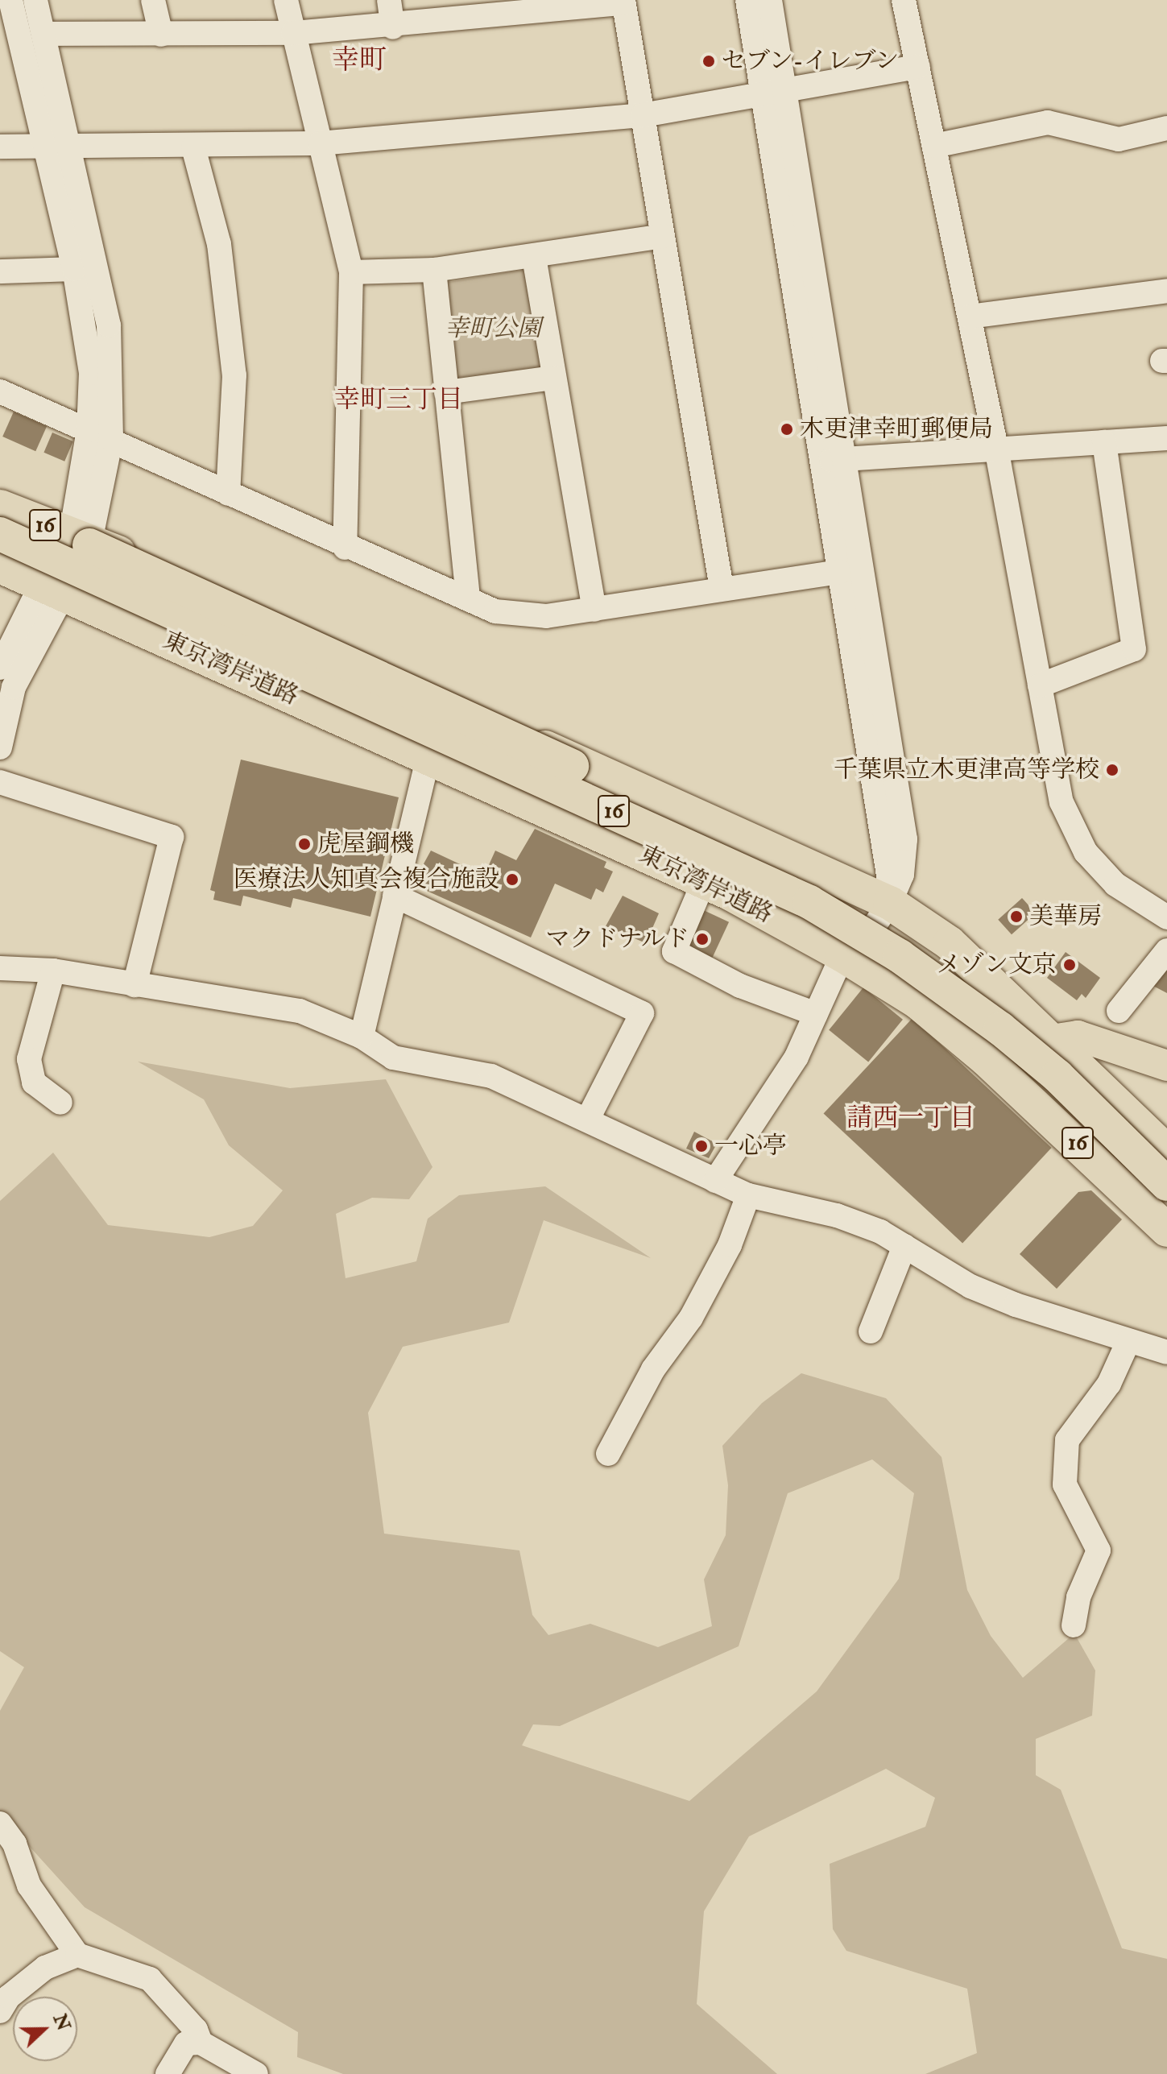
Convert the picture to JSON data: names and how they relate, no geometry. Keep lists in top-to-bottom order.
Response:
{
  "streets": {
    "highway": ["16", "東京湾岸道路"]
  },
  "crossings": [
    ["16", "東京湾岸道路"]
  ],
  "districts": ["幸町", "幸町三丁目", "請西一丁目"],
  "parks": ["幸町公園"],
  "places": [
    "セブン-イレブン",
    "木更津幸町郵便局",
    "千葉県立木更津高等学校",
    "虎屋鋼機",
    "医療法人知真会複合施設",
    "美華房",
    "マクドナルド",
    "メゾン文京",
    "一心亭"
  ],
  "north": "right"
}
